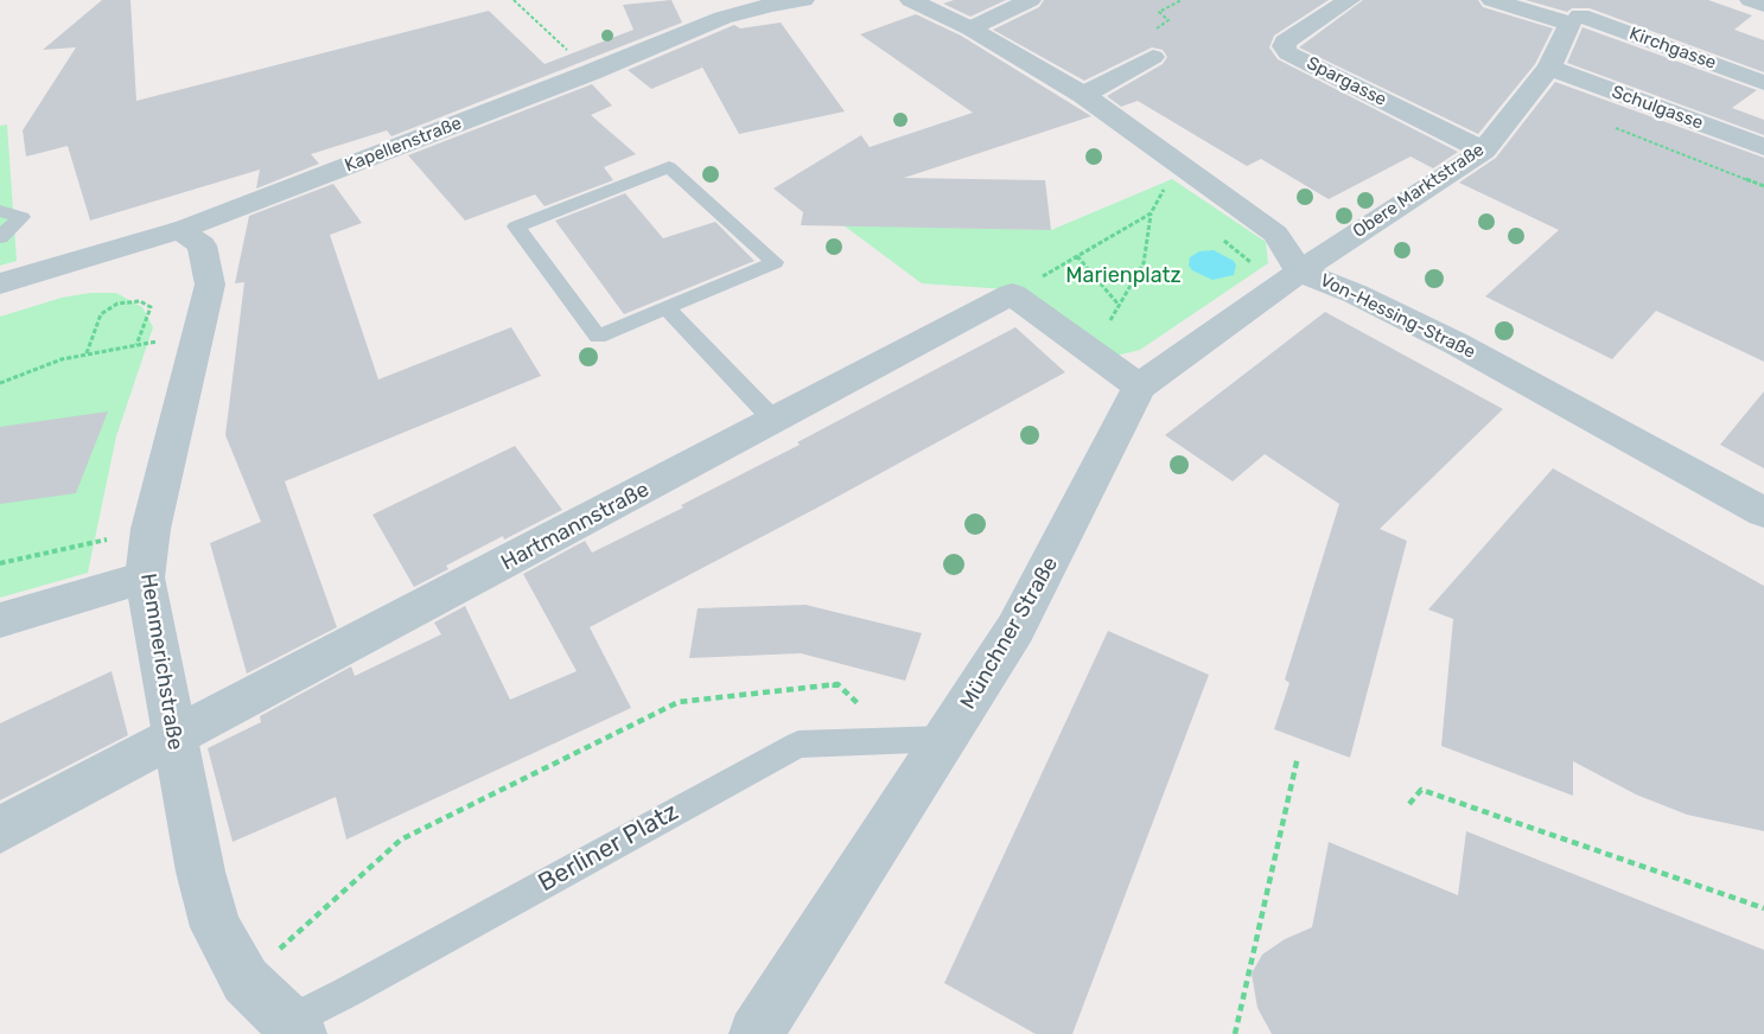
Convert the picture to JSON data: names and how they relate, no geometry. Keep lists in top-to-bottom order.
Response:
{
  "streets": {
    "street": [
      "Kirchgasse",
      "Spargasse",
      "Schulgasse",
      "Kapellenstraße",
      "Obere Marktstraße",
      "Von-Hessing-Straße",
      "Hartmannstraße",
      "Münchner Straße",
      "Hemmerichstraße"
    ],
    "lane": ["Berliner Platz"]
  },
  "crossings": [
    ["Kirchgasse", "Obere Marktstraße"],
    ["Spargasse", "Obere Marktstraße"],
    ["Schulgasse", "Obere Marktstraße"],
    ["Kapellenstraße", "Hemmerichstraße"],
    ["Obere Marktstraße", "Von-Hessing-Straße"],
    ["Obere Marktstraße", "Münchner Straße"],
    ["Von-Hessing-Straße", "Münchner Straße"],
    ["Hartmannstraße", "Hemmerichstraße"],
    ["Münchner Straße", "Berliner Platz"],
    ["Hemmerichstraße", "Berliner Platz"]
  ],
  "parks": ["Marienplatz"]
}
